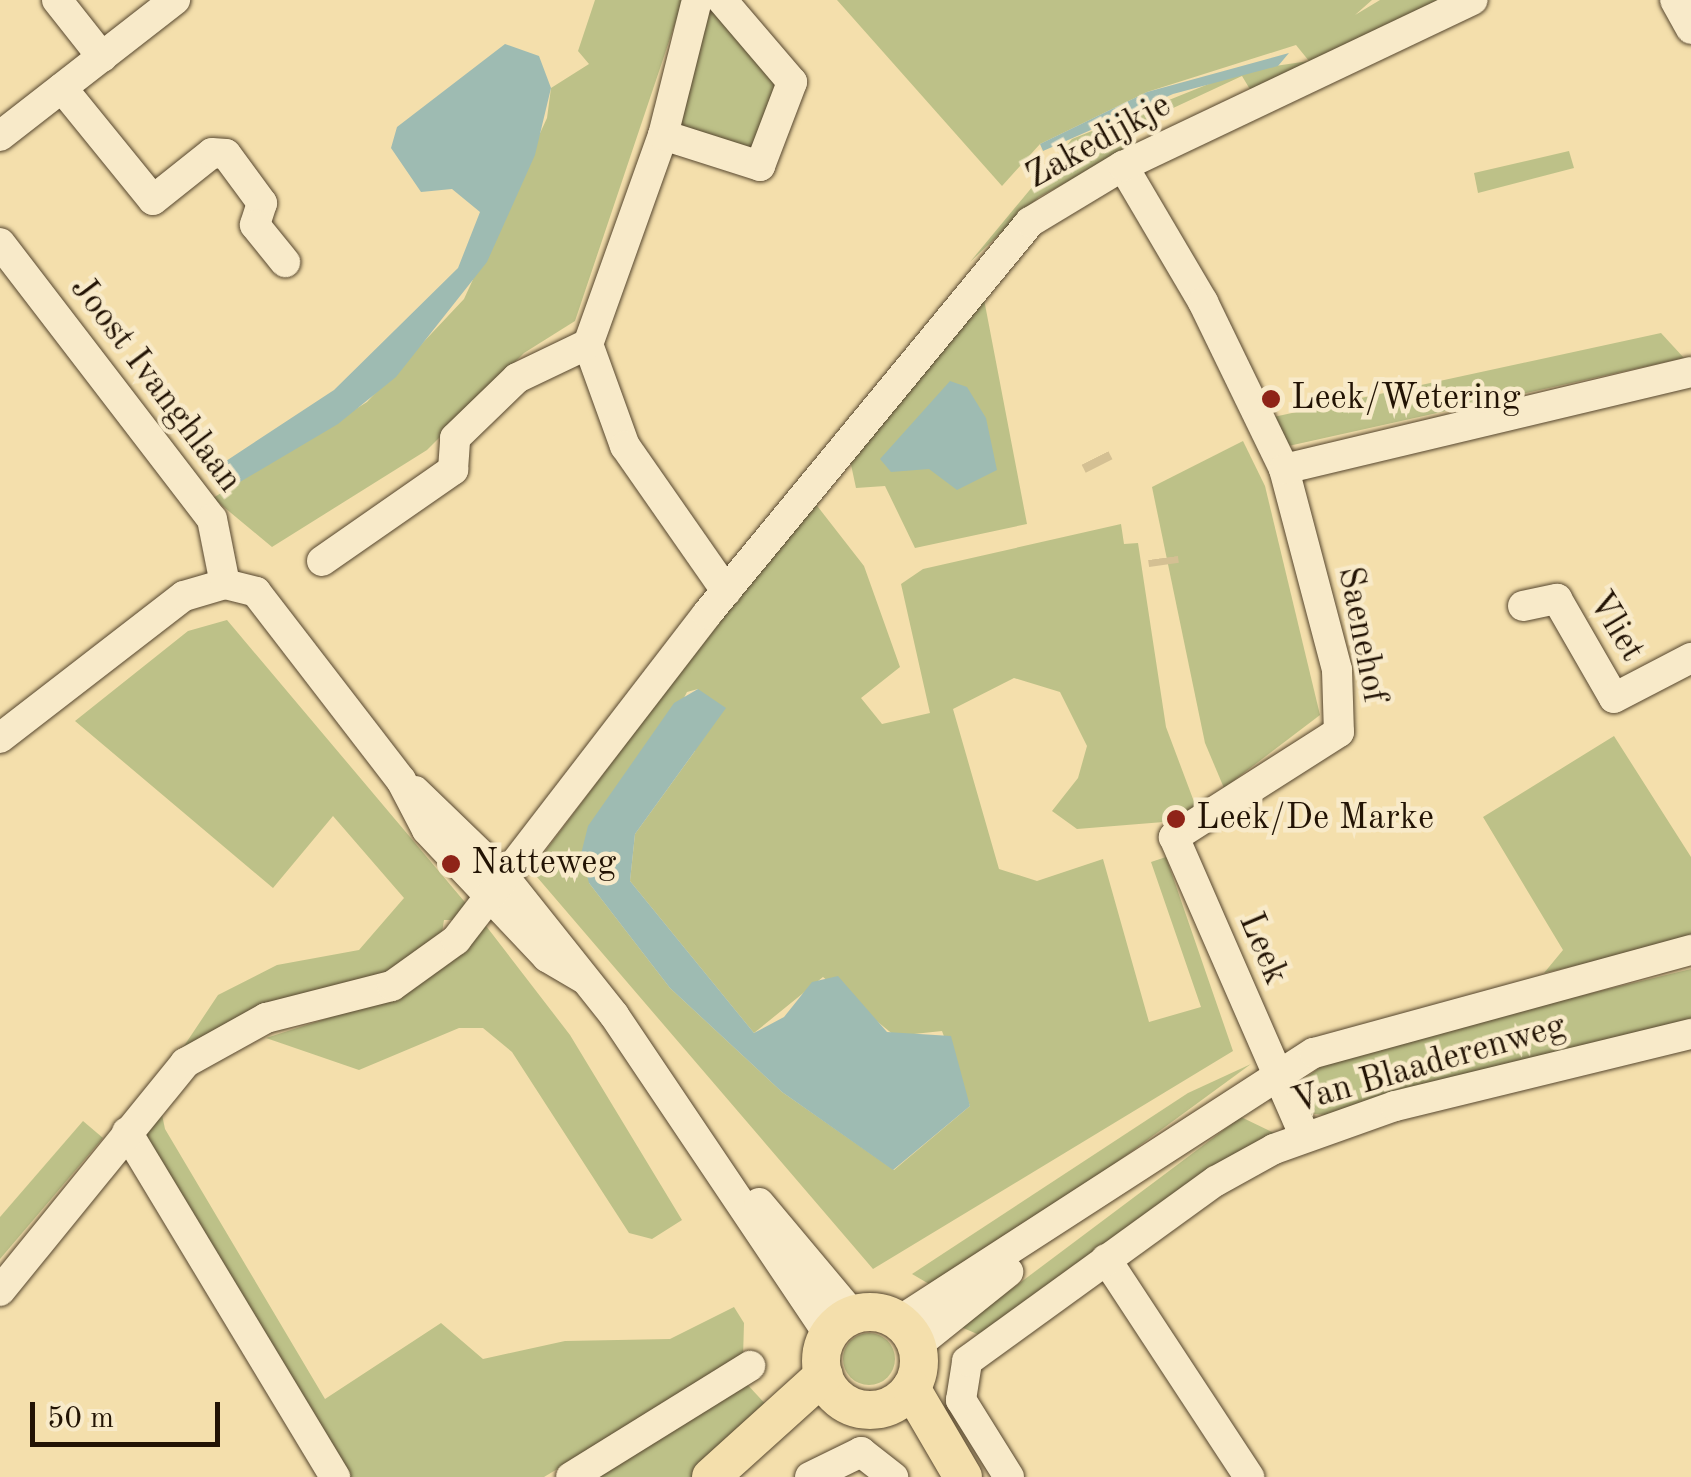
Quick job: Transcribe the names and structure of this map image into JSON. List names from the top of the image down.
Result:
{
  "streets": {
    "street": [
      "Zakedijkje",
      "Joost Ivanghlaan",
      "Vliet",
      "Saenehof",
      "Leek",
      "Van Blaaderenweg"
    ]
  },
  "crossings": [
    ["Saenehof", "Leek"],
    ["Leek", "Van Blaaderenweg"]
  ],
  "places": ["Leek/Wetering", "Leek/De Marke", "Natteweg"],
  "scale_bar": "50 m"
}
